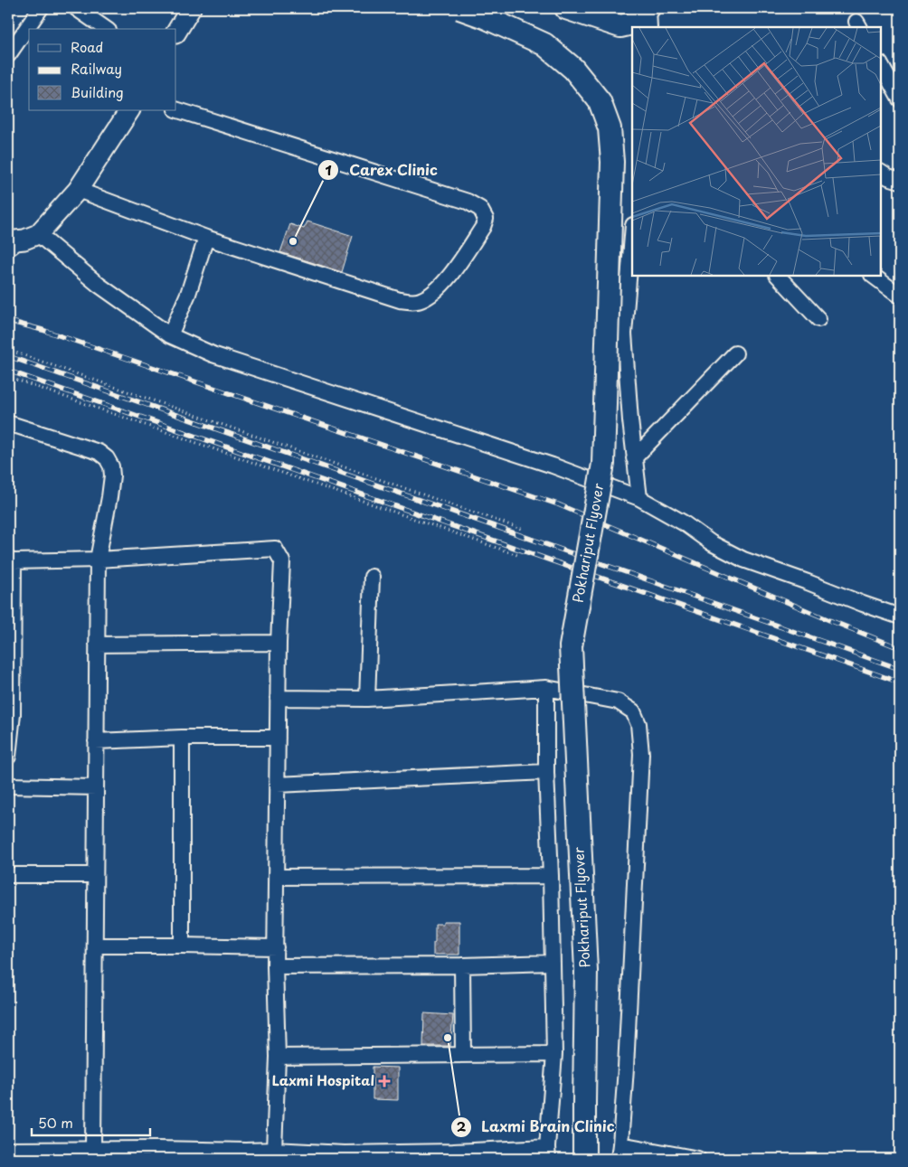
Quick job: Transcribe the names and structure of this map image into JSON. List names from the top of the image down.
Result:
{
  "streets": {
    "main road": ["Pokhariput Flyover"]
  },
  "places": {
    "other": ["Carex Clinic", "Laxmi Brain Clinic"],
    "health": ["Laxmi Hospital"]
  },
  "legend": ["Road", "Railway", "Building"],
  "scale_bar": "50 m"
}
